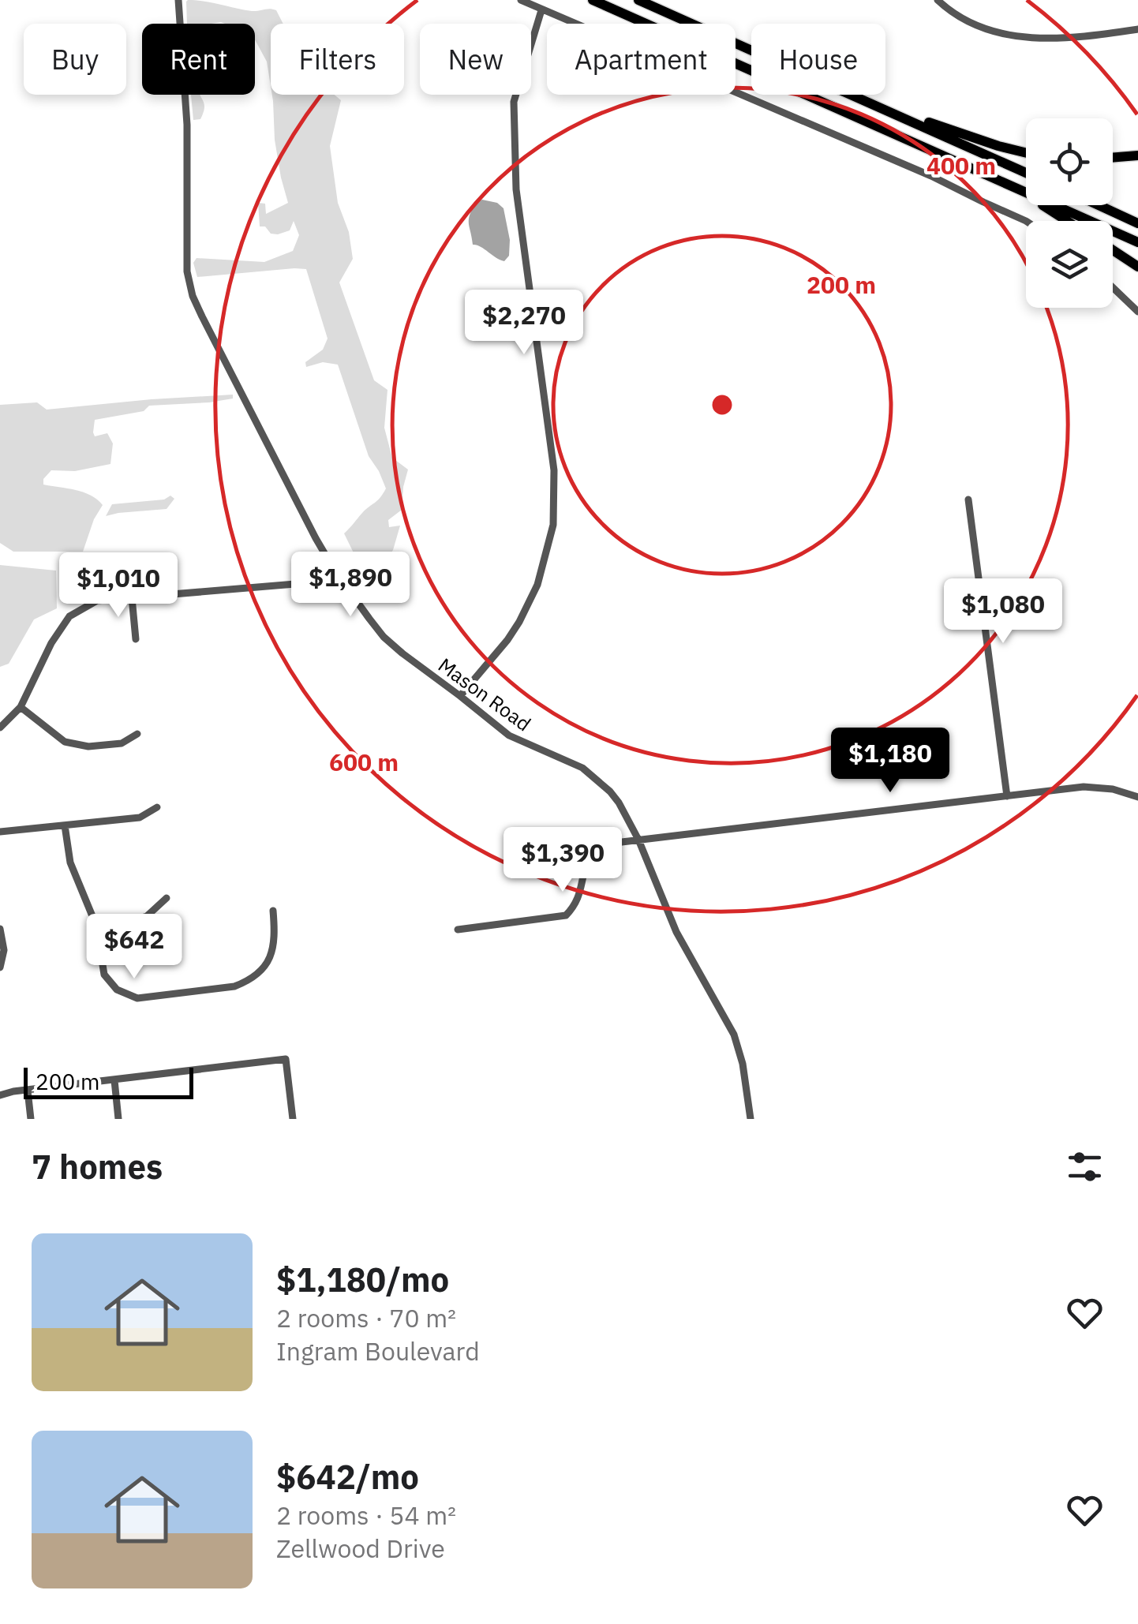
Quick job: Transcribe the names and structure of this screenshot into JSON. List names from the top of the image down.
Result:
{
  "streets": {
    "street": ["Mason Road"]
  },
  "scale_bar": "200 m",
  "page": {
    "chip": [
      "Buy",
      "Rent",
      "Filters",
      "New",
      "Apartment",
      "House"
    ],
    "price": [
      "$2,270",
      "$1,890",
      "$1,010",
      "$1,080",
      "$1,180",
      "$1,390",
      "$642"
    ],
    "scale": "200 m",
    "heading": "7 homes",
    "list": [
      {
        "name": "$1,180/mo",
        "note": "2 rooms · 70 m² · Ingram Boulevard"
      },
      {
        "name": "$642/mo",
        "note": "2 rooms · 54 m² · Zellwood Drive"
      }
    ]
  },
  "rings": ["400 m", "200 m", "600 m"]
}
